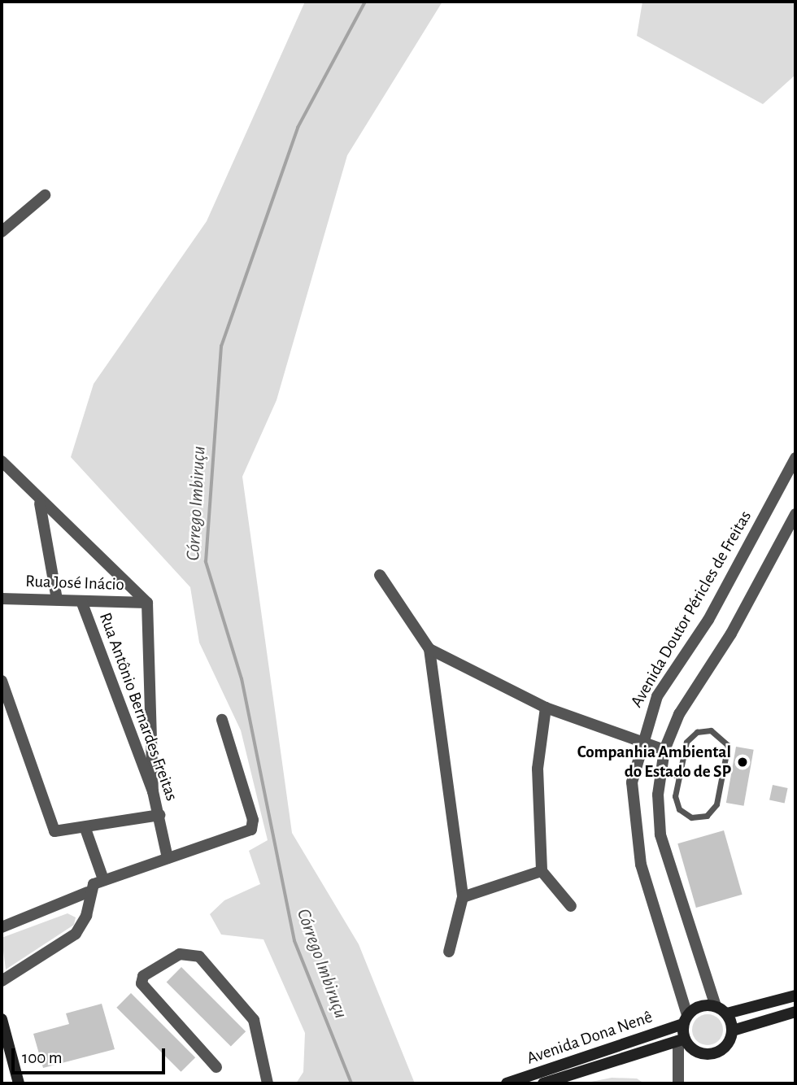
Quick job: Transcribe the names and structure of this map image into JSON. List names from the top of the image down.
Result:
{
  "streets": {
    "street": [
      "Rua José Inácio",
      "Avenida Doutor Péricles de Freitas",
      "Rua Antônio Bernardes Freitas",
      "Avenida Dona Nenê"
    ]
  },
  "crossings": [
    ["Rua José Inácio", "Rua Antônio Bernardes Freitas"],
    ["Avenida Doutor Péricles de Freitas", "Avenida Dona Nenê"]
  ],
  "water": ["Córrego Imbiruçu"],
  "places": ["Companhia Ambiental do Estado de SP"],
  "scale_bar": "100 m"
}
